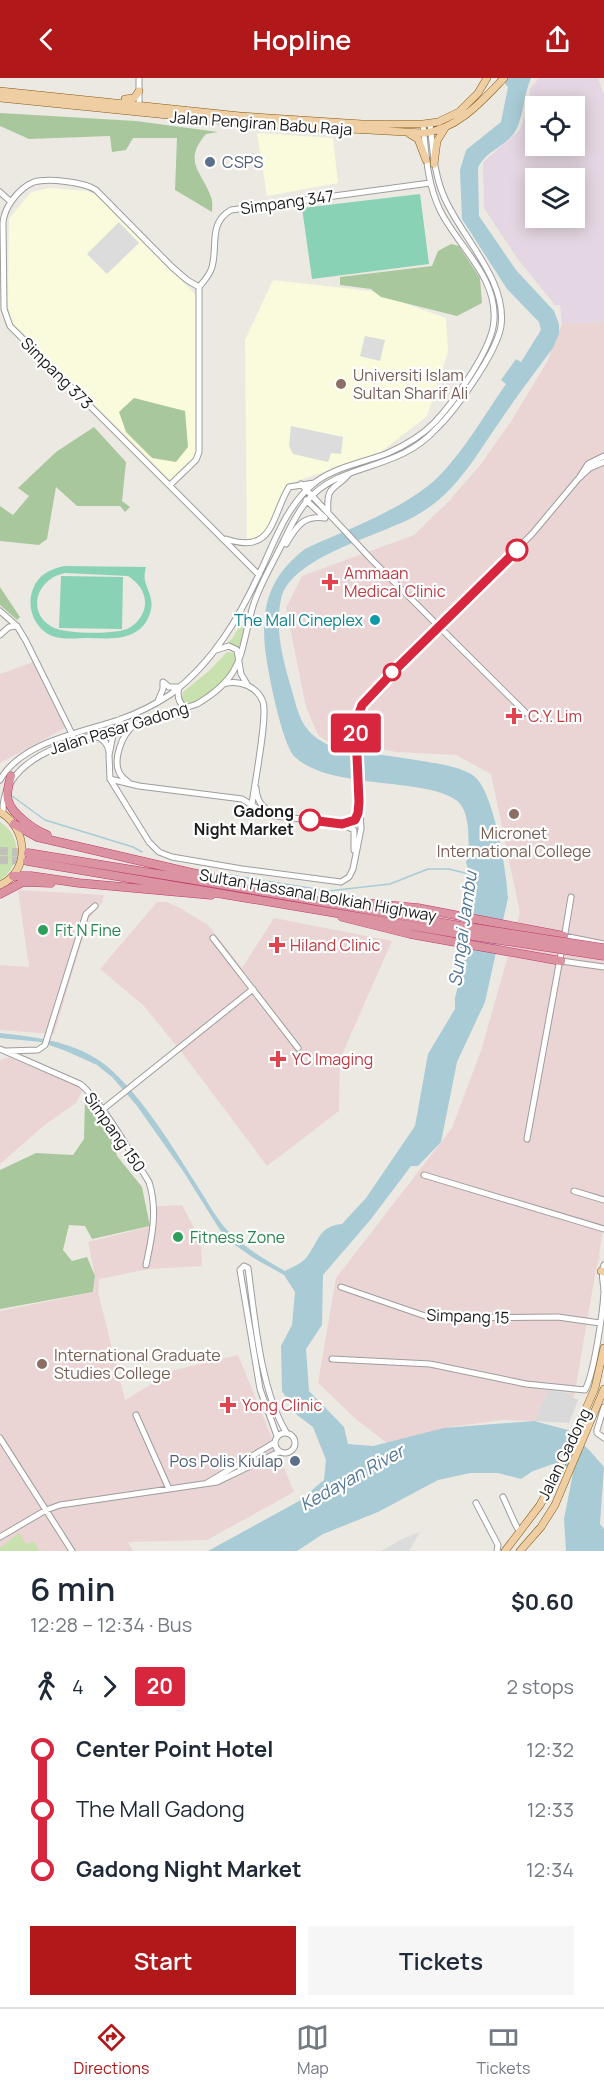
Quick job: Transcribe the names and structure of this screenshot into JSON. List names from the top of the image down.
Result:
{
  "streets": {
    "highway": ["Sultan Hassanal Bolkiah Highway"],
    "main road": ["Jalan Pengiran Babu Raja", "Jalan Gadong"],
    "street": [
      "Simpang 347",
      "Simpang 373",
      "Jalan Pasar Gadong",
      "Simpang 150",
      "Simpang 15"
    ]
  },
  "crossings": [
    ["Jalan Pengiran Babu Raja", "Jalan Pasar Gadong"],
    ["Simpang 347", "Jalan Pasar Gadong"],
    ["Simpang 373", "Jalan Pasar Gadong"]
  ],
  "water": ["Sungai Jambu", "Kedayan River"],
  "places": {
    "other": [
      "CSPS",
      "Universiti Islam Sultan Sharif Ali",
      "The Mall Cineplex",
      "Micronet International College",
      "Gadong Night Market",
      "Fit N Fine",
      "Fitness Zone",
      "International Graduate Studies College",
      "Pos Polis Kiulap"
    ],
    "health": [
      "Ammaan Medical Clinic",
      "C.Y. Lim",
      "Hiland Clinic",
      "YC Imaging",
      "Yong Clinic"
    ]
  },
  "lines": ["bus line 20"],
  "page": {
    "header": "Hopline",
    "on_map": "20",
    "heading": ["6 min", "12:28 – 12:34 · Bus", "$0.60"],
    "legs": ["4", "20", "2 stops"],
    "list": [
      {
        "name": "Center Point Hotel",
        "value": "12:32"
      },
      {
        "name": "The Mall Gadong",
        "value": "12:33"
      },
      {
        "name": "Gadong Night Market",
        "value": "12:34"
      }
    ],
    "buttons": ["Start", "Tickets"],
    "tabs": ["Directions", "Map", "Tickets"]
  }
}
